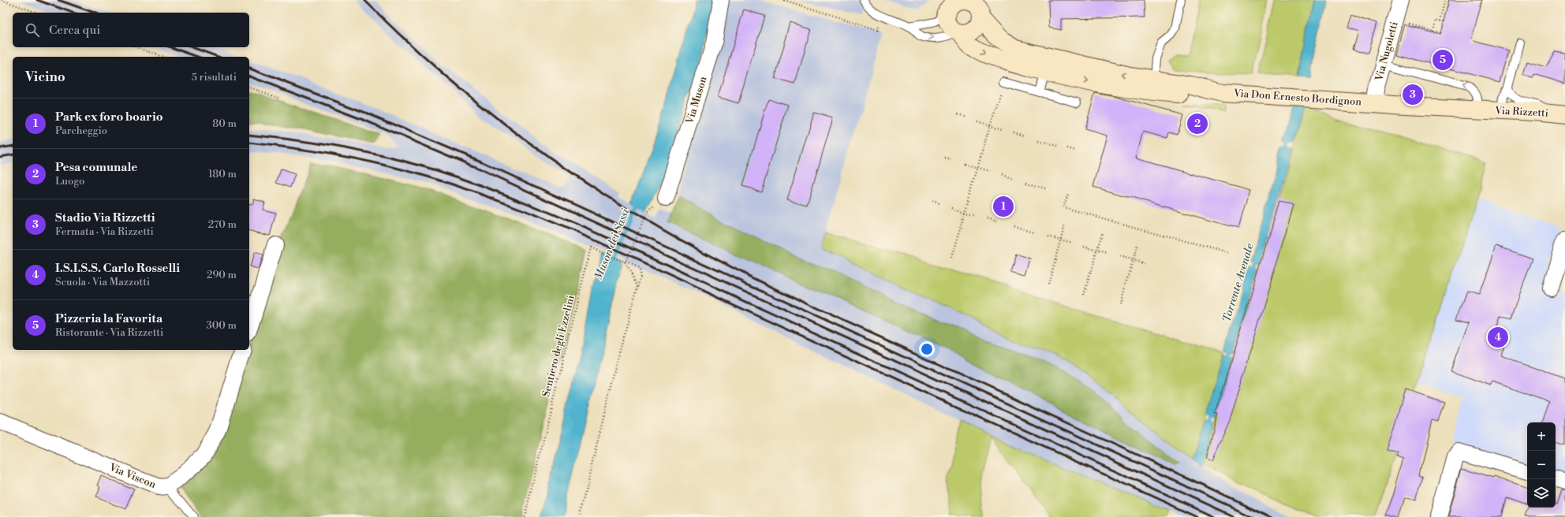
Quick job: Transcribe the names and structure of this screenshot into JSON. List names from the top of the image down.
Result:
{
  "streets": {
    "street": [
      "Via Nugoletti",
      "Via Don Ernesto Bordignon",
      "Via Muson",
      "Via Rizzetti",
      "Via Viscon"
    ],
    "path": ["Sentiero degli Ezzelini"]
  },
  "crossings": [
    ["Via Nugoletti", "Via Don Ernesto Bordignon"],
    ["Via Nugoletti", "Via Rizzetti"],
    ["Via Don Ernesto Bordignon", "Via Rizzetti"]
  ],
  "water": ["Muson dei Sassi", "Torrente Avenale"],
  "page": {
    "search": "Cerca qui",
    "pins": [
      "5",
      "3",
      "2",
      "1",
      "4"
    ],
    "heading": ["Vicino", "5 risultati"],
    "list": [
      {
        "mark": "1",
        "name": "Park ex foro boario",
        "note": "Parcheggio",
        "value": "80 m"
      },
      {
        "mark": "2",
        "name": "Pesa comunale",
        "note": "Luogo",
        "value": "180 m"
      },
      {
        "mark": "3",
        "name": "Stadio Via Rizzetti",
        "note": "Fermata · Via Rizzetti",
        "value": "270 m"
      },
      {
        "mark": "4",
        "name": "I.S.I.S.S. Carlo Rosselli",
        "note": "Scuola · Via Mazzotti",
        "value": "290 m"
      },
      {
        "mark": "5",
        "name": "Pizzeria la Favorita",
        "note": "Ristorante · Via Rizzetti",
        "value": "300 m"
      }
    ],
    "map_buttons": ["+", "−"]
  }
}
